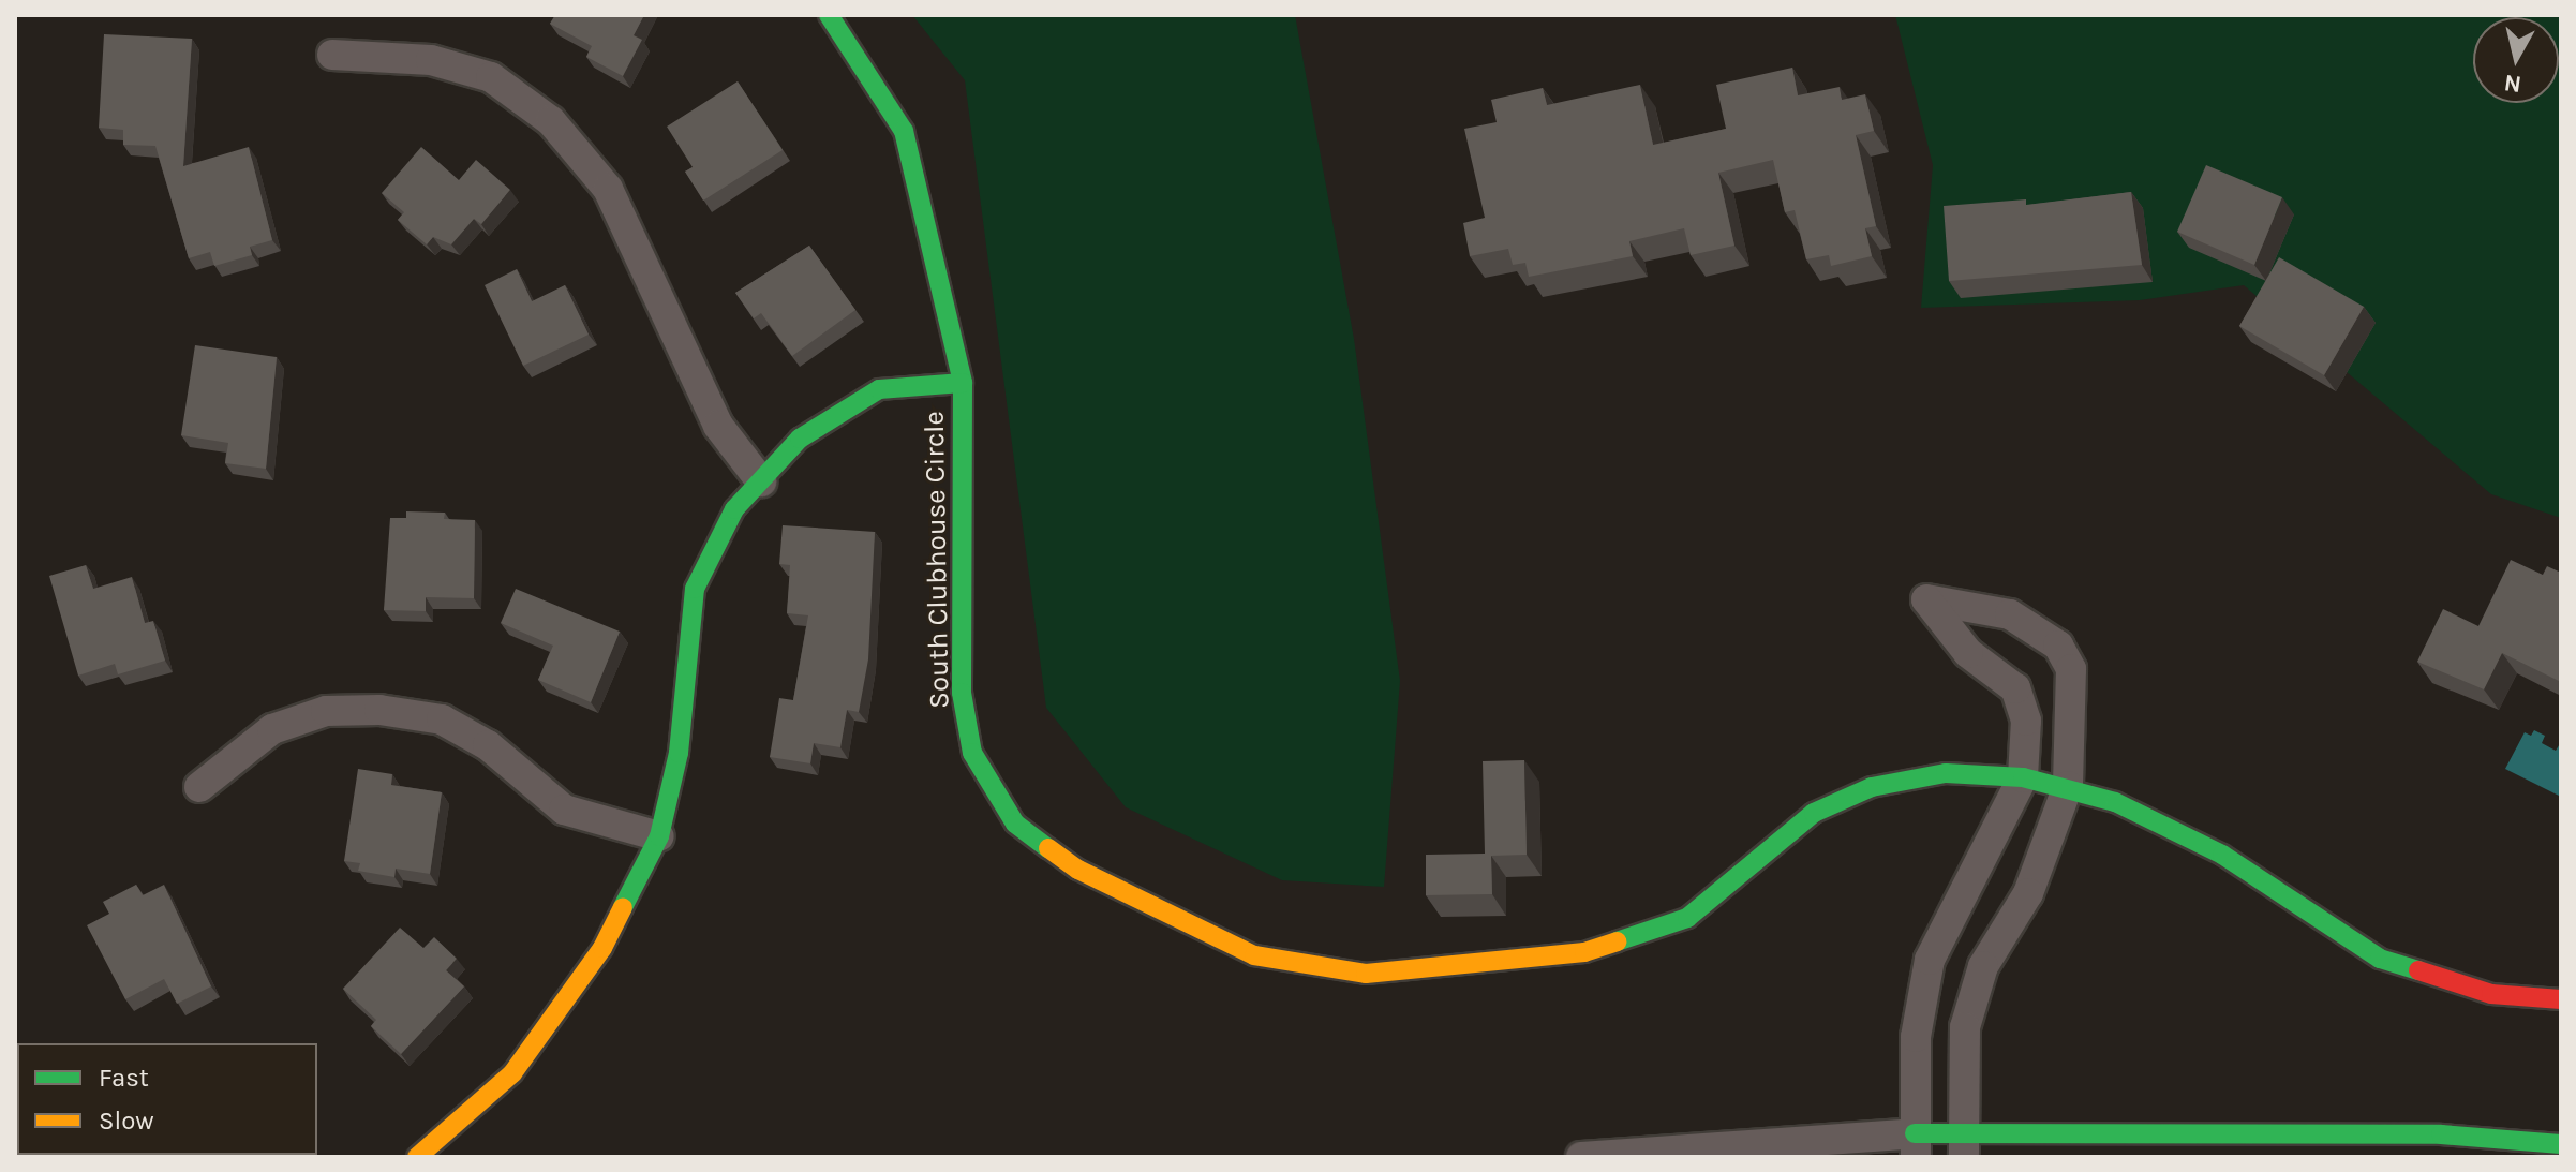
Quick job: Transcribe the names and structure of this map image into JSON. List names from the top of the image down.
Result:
{
  "streets": {
    "street": ["South Clubhouse Circle"]
  },
  "legend": ["Fast", "Slow"],
  "north": "bottom"
}
